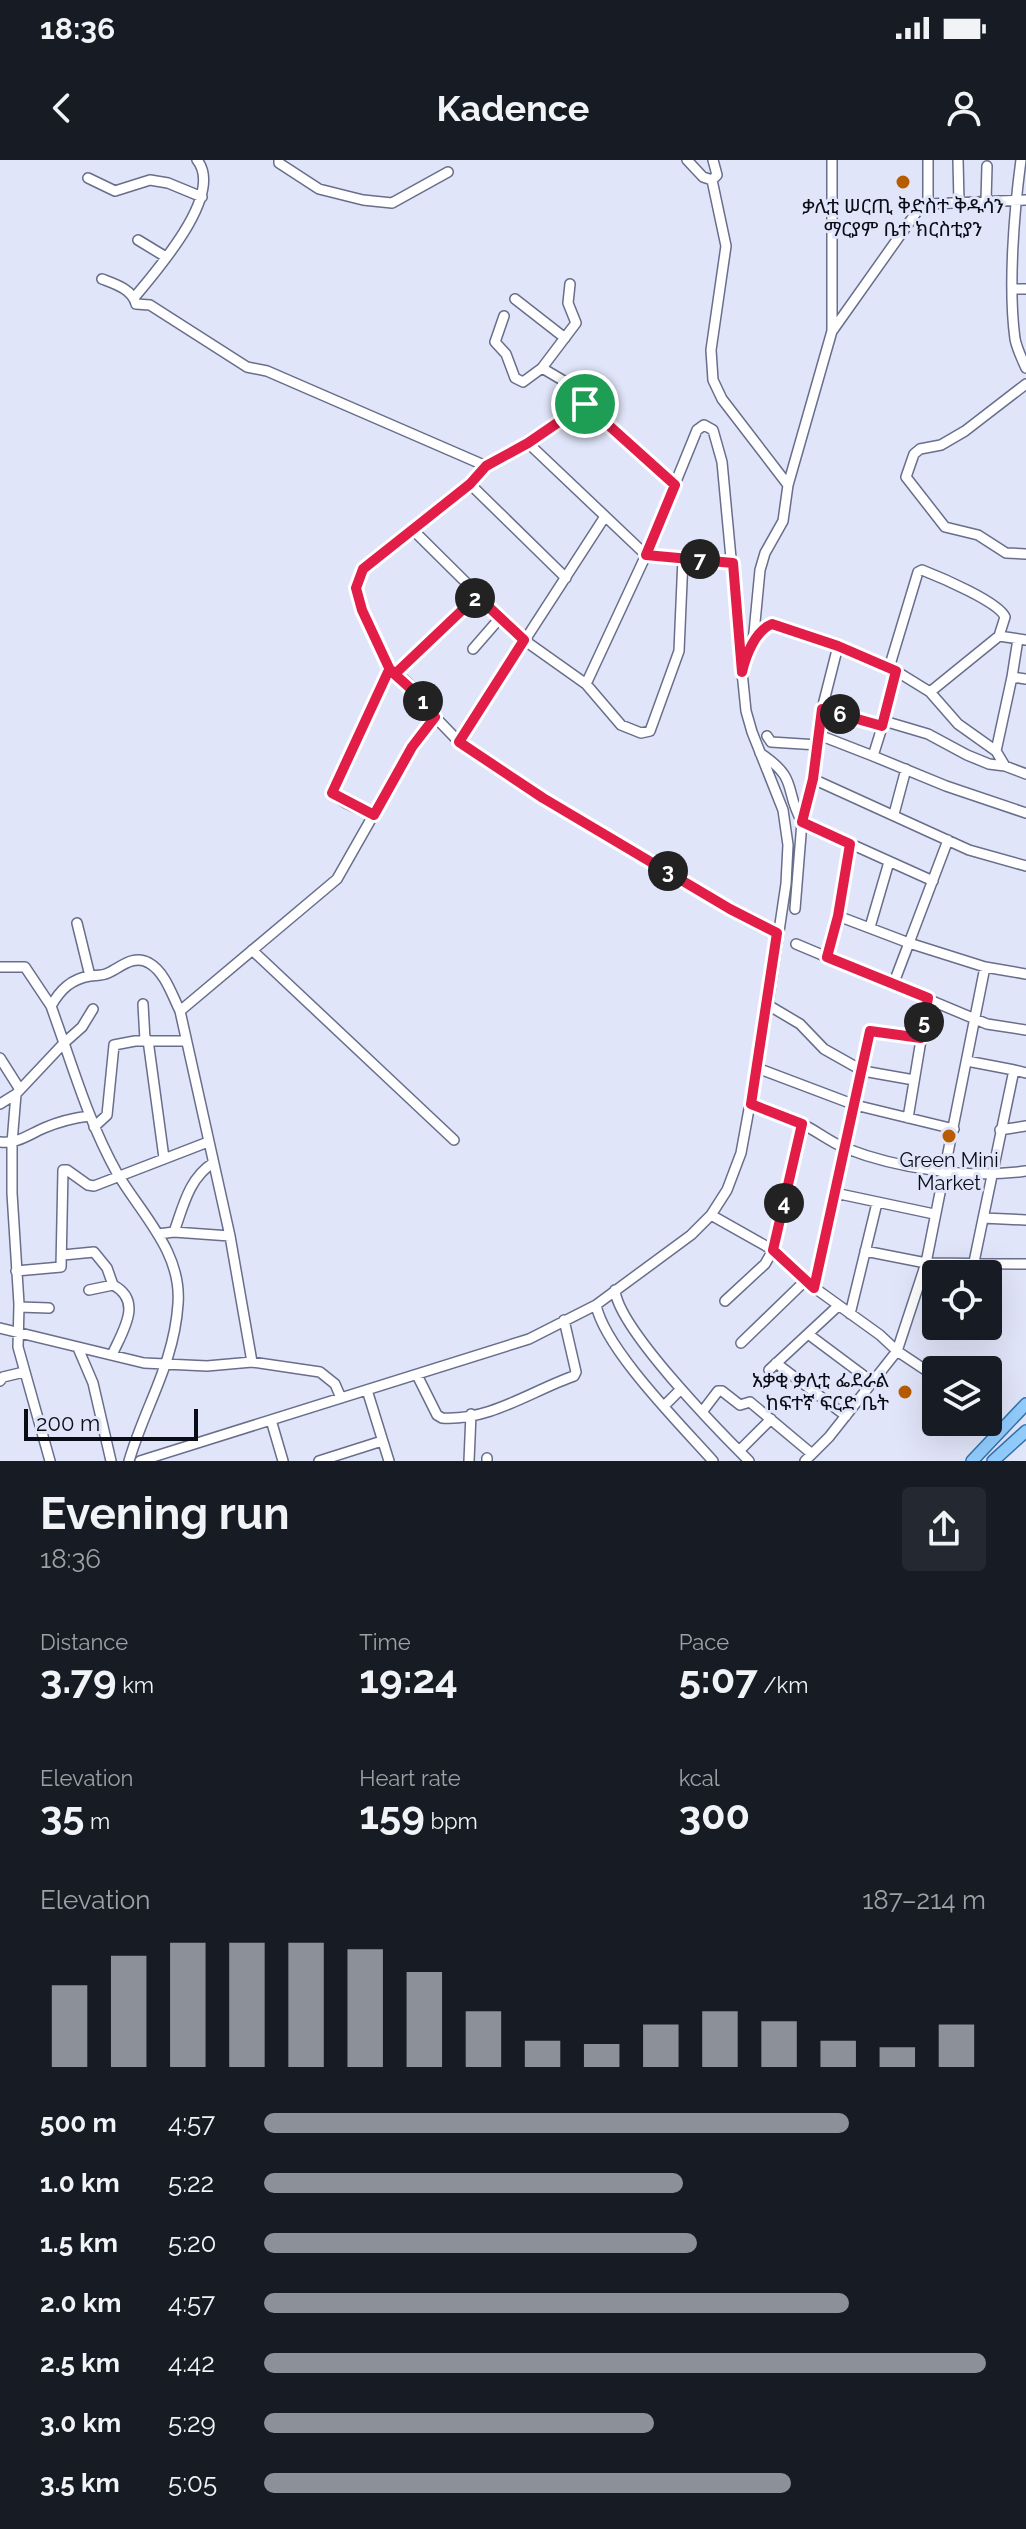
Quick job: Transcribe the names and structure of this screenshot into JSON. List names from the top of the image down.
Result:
{
  "places": ["ቃሊቲ ሠርጢ ቅድስተ ቅዱሳን ማርያም ቤተ ክርስቲያን", "Green Mini Market", "አቃቂ ቃሊቲ ፌደራል ከፍተኛ ፍርድ ቤት"],
  "scale_bar": "200 m",
  "page": {
    "status": "18:36",
    "header": "Kadence",
    "pins": [
      "7",
      "2",
      "1",
      "6",
      "3",
      "5",
      "4"
    ],
    "scale": "200 m",
    "heading": ["Evening run", "18:36"],
    "stats": [
      ["Distance", "3.79 km"],
      ["Time", "19:24"],
      ["Pace", "5:07 /km"],
      ["Elevation", "35 m"],
      ["Heart rate", "159 bpm"],
      ["kcal", "300"]
    ],
    "chart": ["Elevation", "187–214 m"],
    "list": [
      {
        "name": "500 m",
        "note": "4:57"
      },
      {
        "name": "1.0 km",
        "note": "5:22"
      },
      {
        "name": "1.5 km",
        "note": "5:20"
      },
      {
        "name": "2.0 km",
        "note": "4:57"
      },
      {
        "name": "2.5 km",
        "note": "4:42"
      },
      {
        "name": "3.0 km",
        "note": "5:29"
      },
      {
        "name": "3.5 km",
        "note": "5:05"
      }
    ]
  }
}
